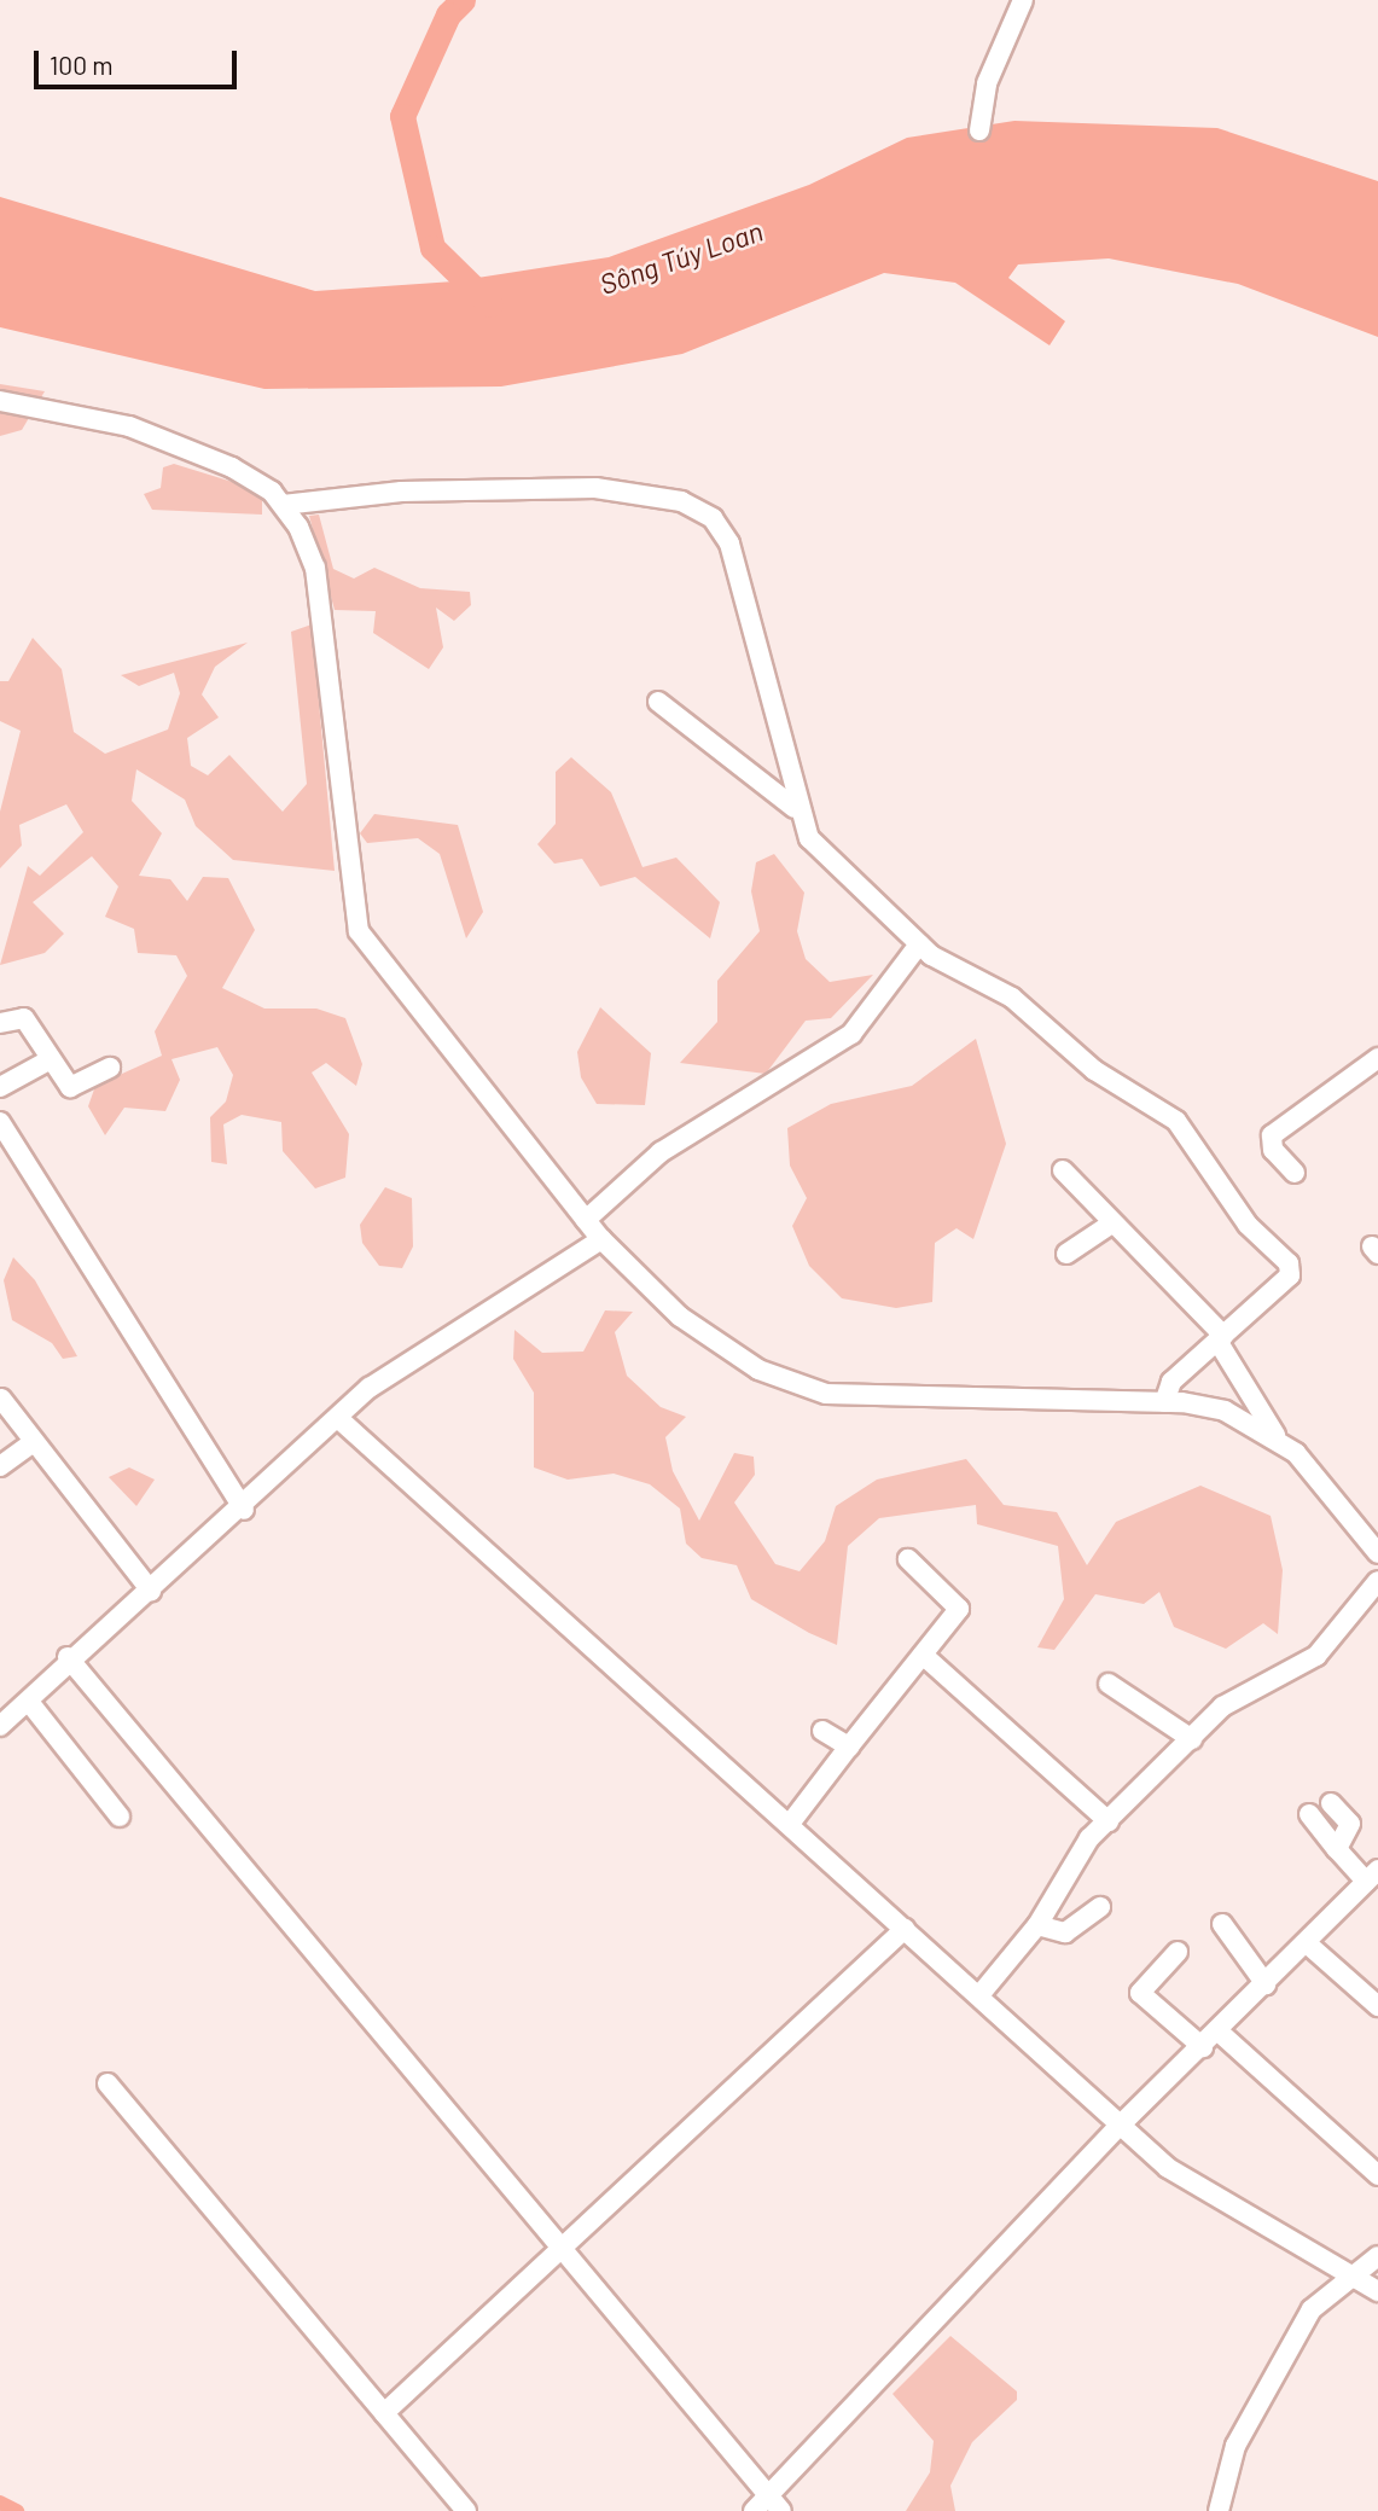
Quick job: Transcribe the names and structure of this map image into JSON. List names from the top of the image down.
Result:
{
  "water": ["Sông Túy Loan"],
  "scale_bar": "100 m"
}
